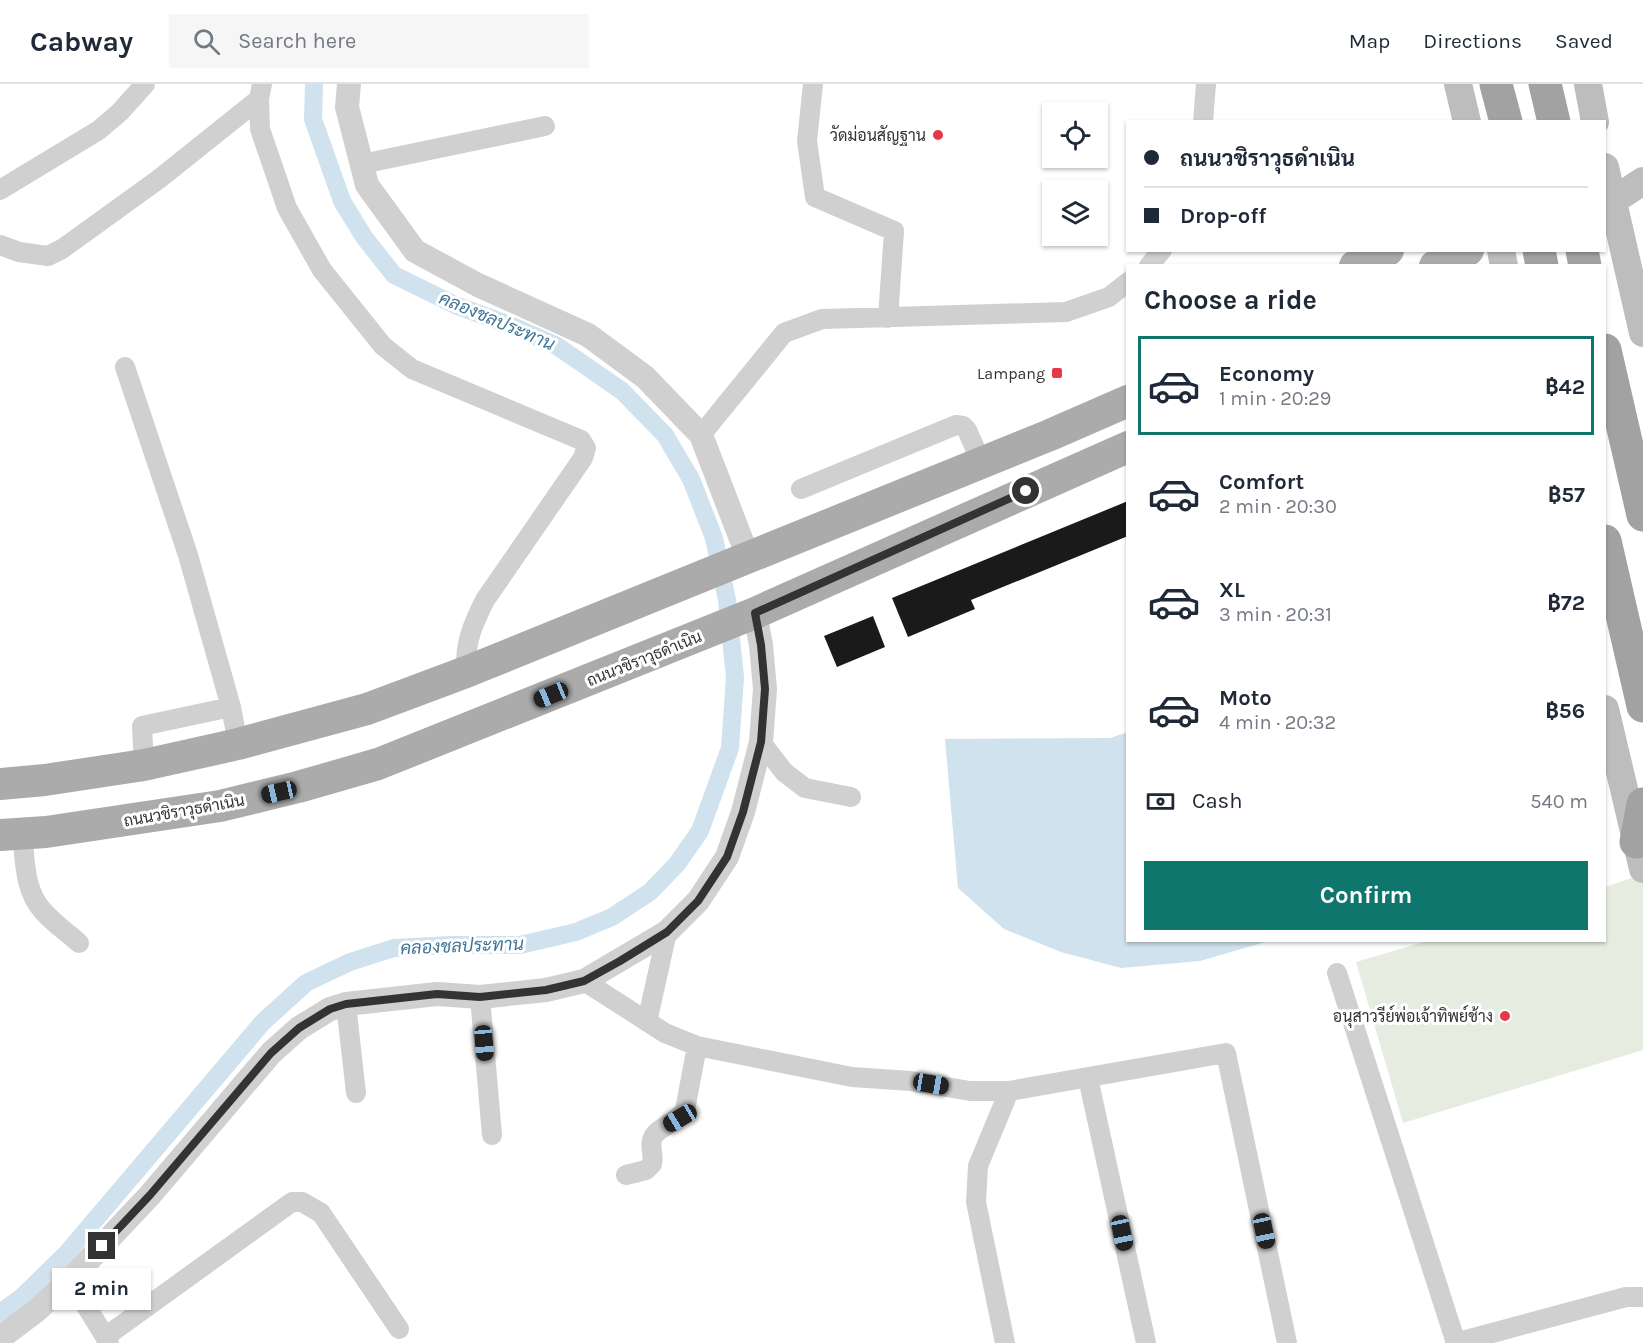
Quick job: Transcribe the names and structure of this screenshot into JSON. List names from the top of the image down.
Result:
{
  "streets": {
    "main road": ["ถนนวชิราวุธดำเนิน"]
  },
  "water": ["คลองชลประทาน"],
  "places": {
    "other": ["วัดม่อนสัญฐาน", "อนุสาวรีย์พ่อเจ้าทิพย์ช้าง"],
    "transit": ["Lampang"]
  },
  "page": {
    "header": "Cabway",
    "search": "Search here",
    "nav": ["Map", "Directions", "Saved"],
    "banner": ["ถนนวชิราวุธดำเนิน", "Drop-off"],
    "heading": "Choose a ride",
    "list": [
      {
        "name": "Economy",
        "note": "1 min · 20:29",
        "value": "฿42"
      },
      {
        "name": "Comfort",
        "note": "2 min · 20:30",
        "value": "฿57"
      },
      {
        "name": "XL",
        "note": "3 min · 20:31",
        "value": "฿72"
      },
      {
        "name": "Moto",
        "note": "4 min · 20:32",
        "value": "฿56"
      }
    ],
    "pay": ["Cash", "540 m"],
    "buttons": "Confirm",
    "bubble": "2 min"
  }
}
